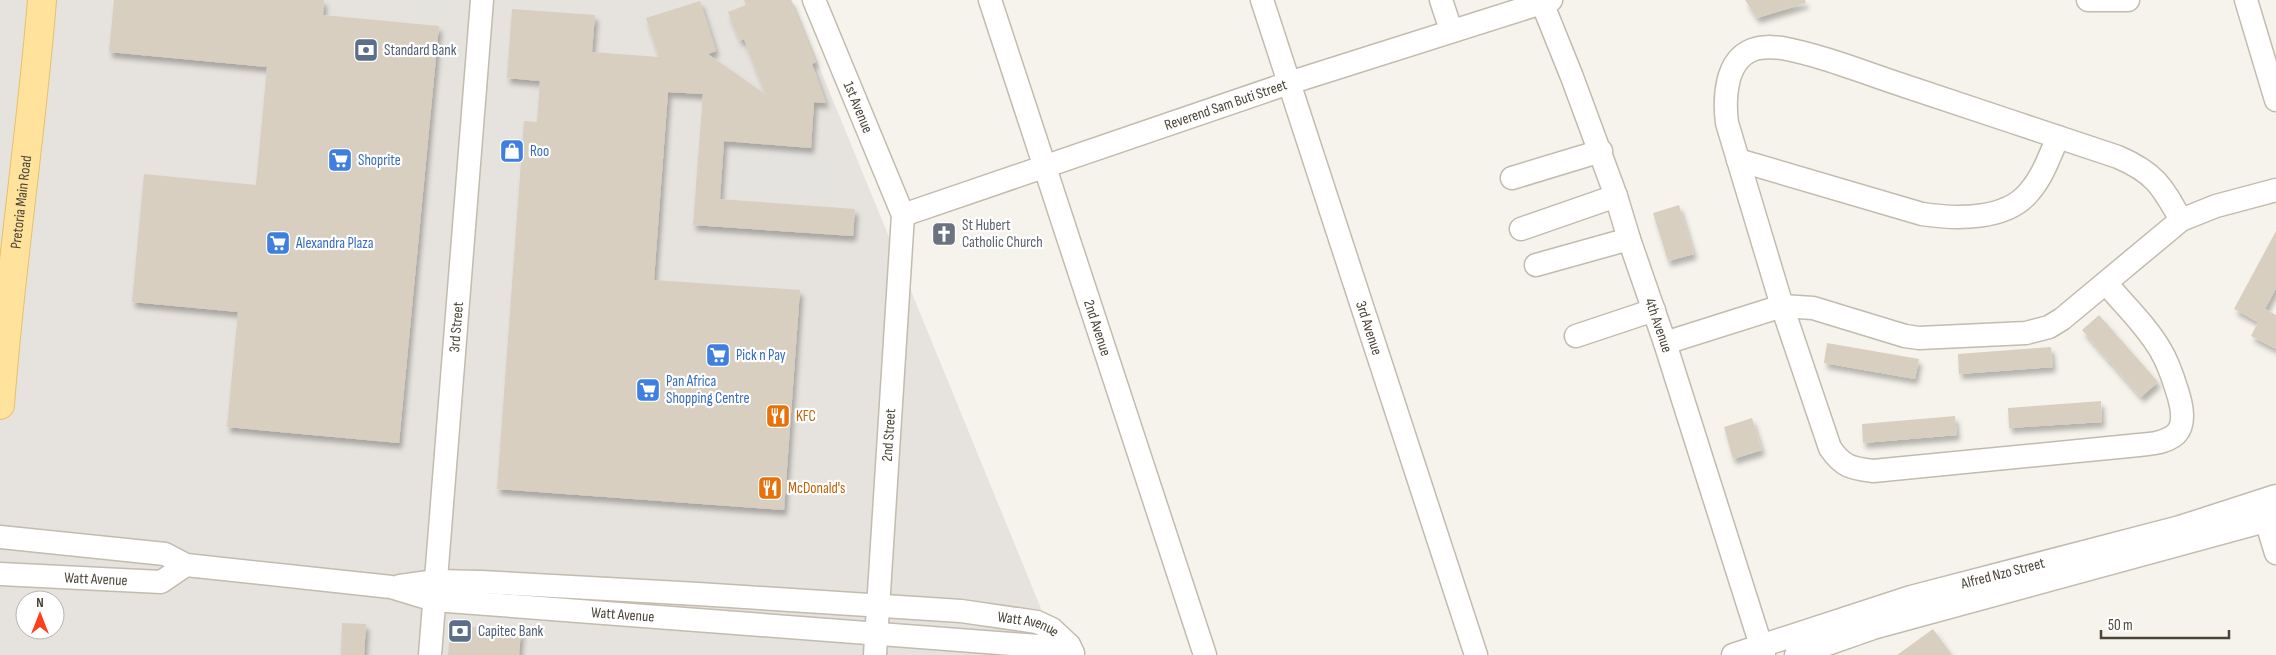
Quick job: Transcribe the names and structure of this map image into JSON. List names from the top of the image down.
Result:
{
  "streets": {
    "main road": ["Pretoria Main Road"],
    "street": [
      "Reverend Sam Buti Street",
      "1st Avenue",
      "4th Avenue",
      "3rd Avenue",
      "3rd Street",
      "2nd Avenue",
      "2nd Street",
      "Alfred Nzo Street",
      "Watt Avenue"
    ]
  },
  "crossings": [
    ["Reverend Sam Buti Street", "1st Avenue"],
    ["Reverend Sam Buti Street", "4th Avenue"],
    ["Reverend Sam Buti Street", "3rd Avenue"],
    ["Reverend Sam Buti Street", "2nd Avenue"],
    ["Reverend Sam Buti Street", "2nd Street"],
    ["1st Avenue", "2nd Street"],
    ["4th Avenue", "Alfred Nzo Street"],
    ["3rd Street", "Watt Avenue"],
    ["2nd Street", "Watt Avenue"]
  ],
  "places": {
    "bank": ["Standard Bank", "Capitec Bank"],
    "shop": ["Roo"],
    "supermarket": [
      "Shoprite",
      "Alexandra Plaza",
      "Pick n Pay",
      "Pan Africa Shopping Centre"
    ],
    "church": ["St Hubert Catholic Church"],
    "restaurant": ["KFC", "McDonald's"]
  },
  "scale_bar": "50 m",
  "north": "top"
}
